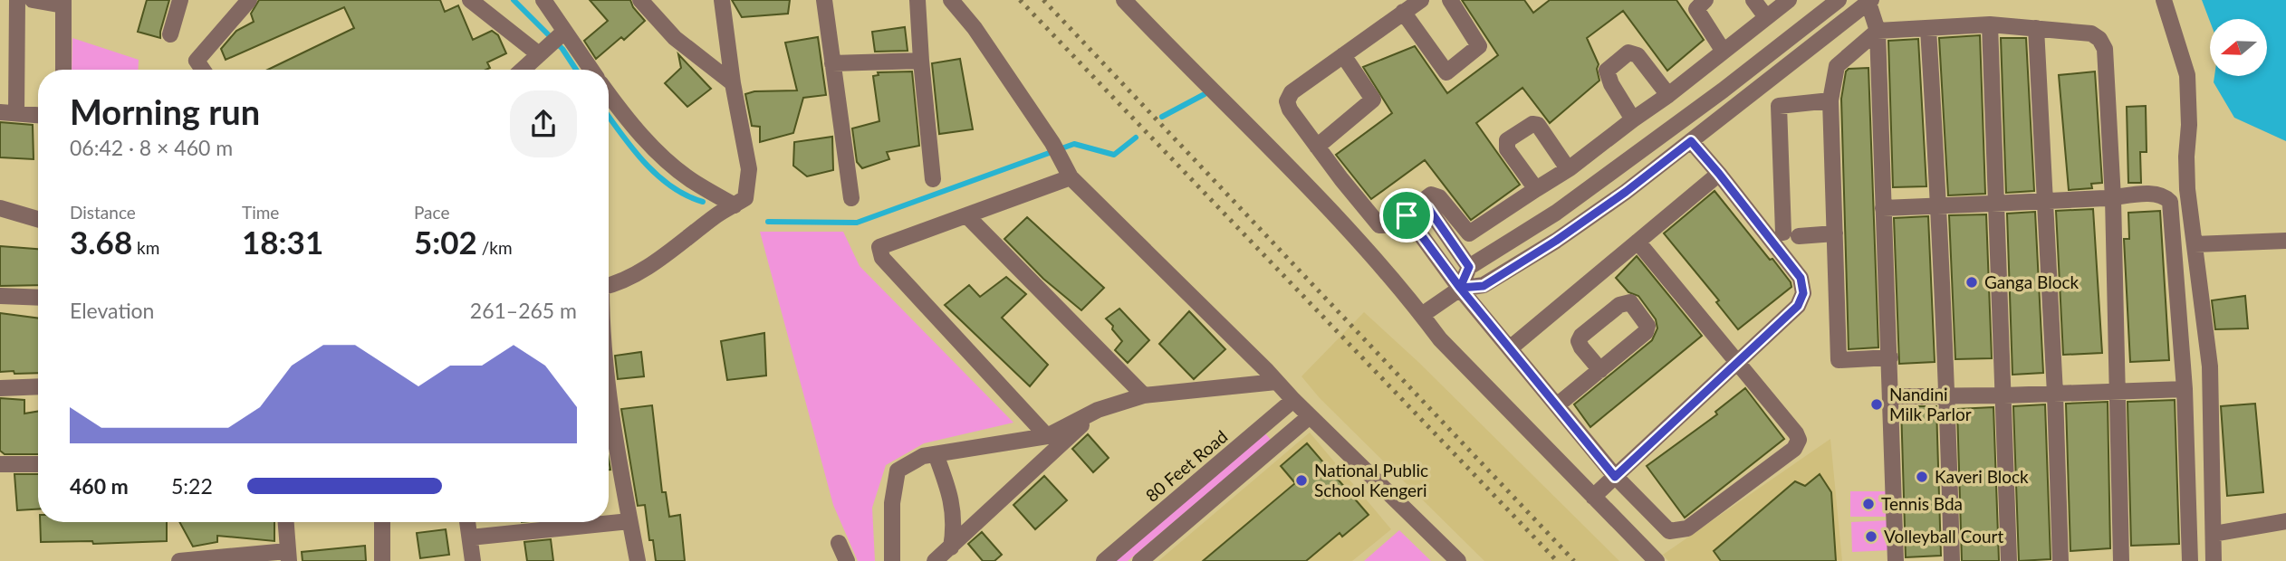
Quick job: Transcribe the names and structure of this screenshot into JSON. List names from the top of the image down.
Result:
{
  "streets": {
    "street": ["80 Feet Road"]
  },
  "places": [
    "Ganga Block",
    "Nandini Milk Parlor",
    "Kaveri Block",
    "National Public School Kengeri",
    "Tennis Bda",
    "Volleyball Court"
  ],
  "north": "left",
  "page": {
    "heading": ["Morning run", "06:42 · 8 × 460 m"],
    "stats": [
      ["Distance", "3.68 km"],
      ["Time", "18:31"],
      ["Pace", "5:02 /km"]
    ],
    "chart": ["Elevation", "261–265 m"],
    "list": [
      {
        "name": "460 m",
        "note": "5:22"
      }
    ]
  }
}
